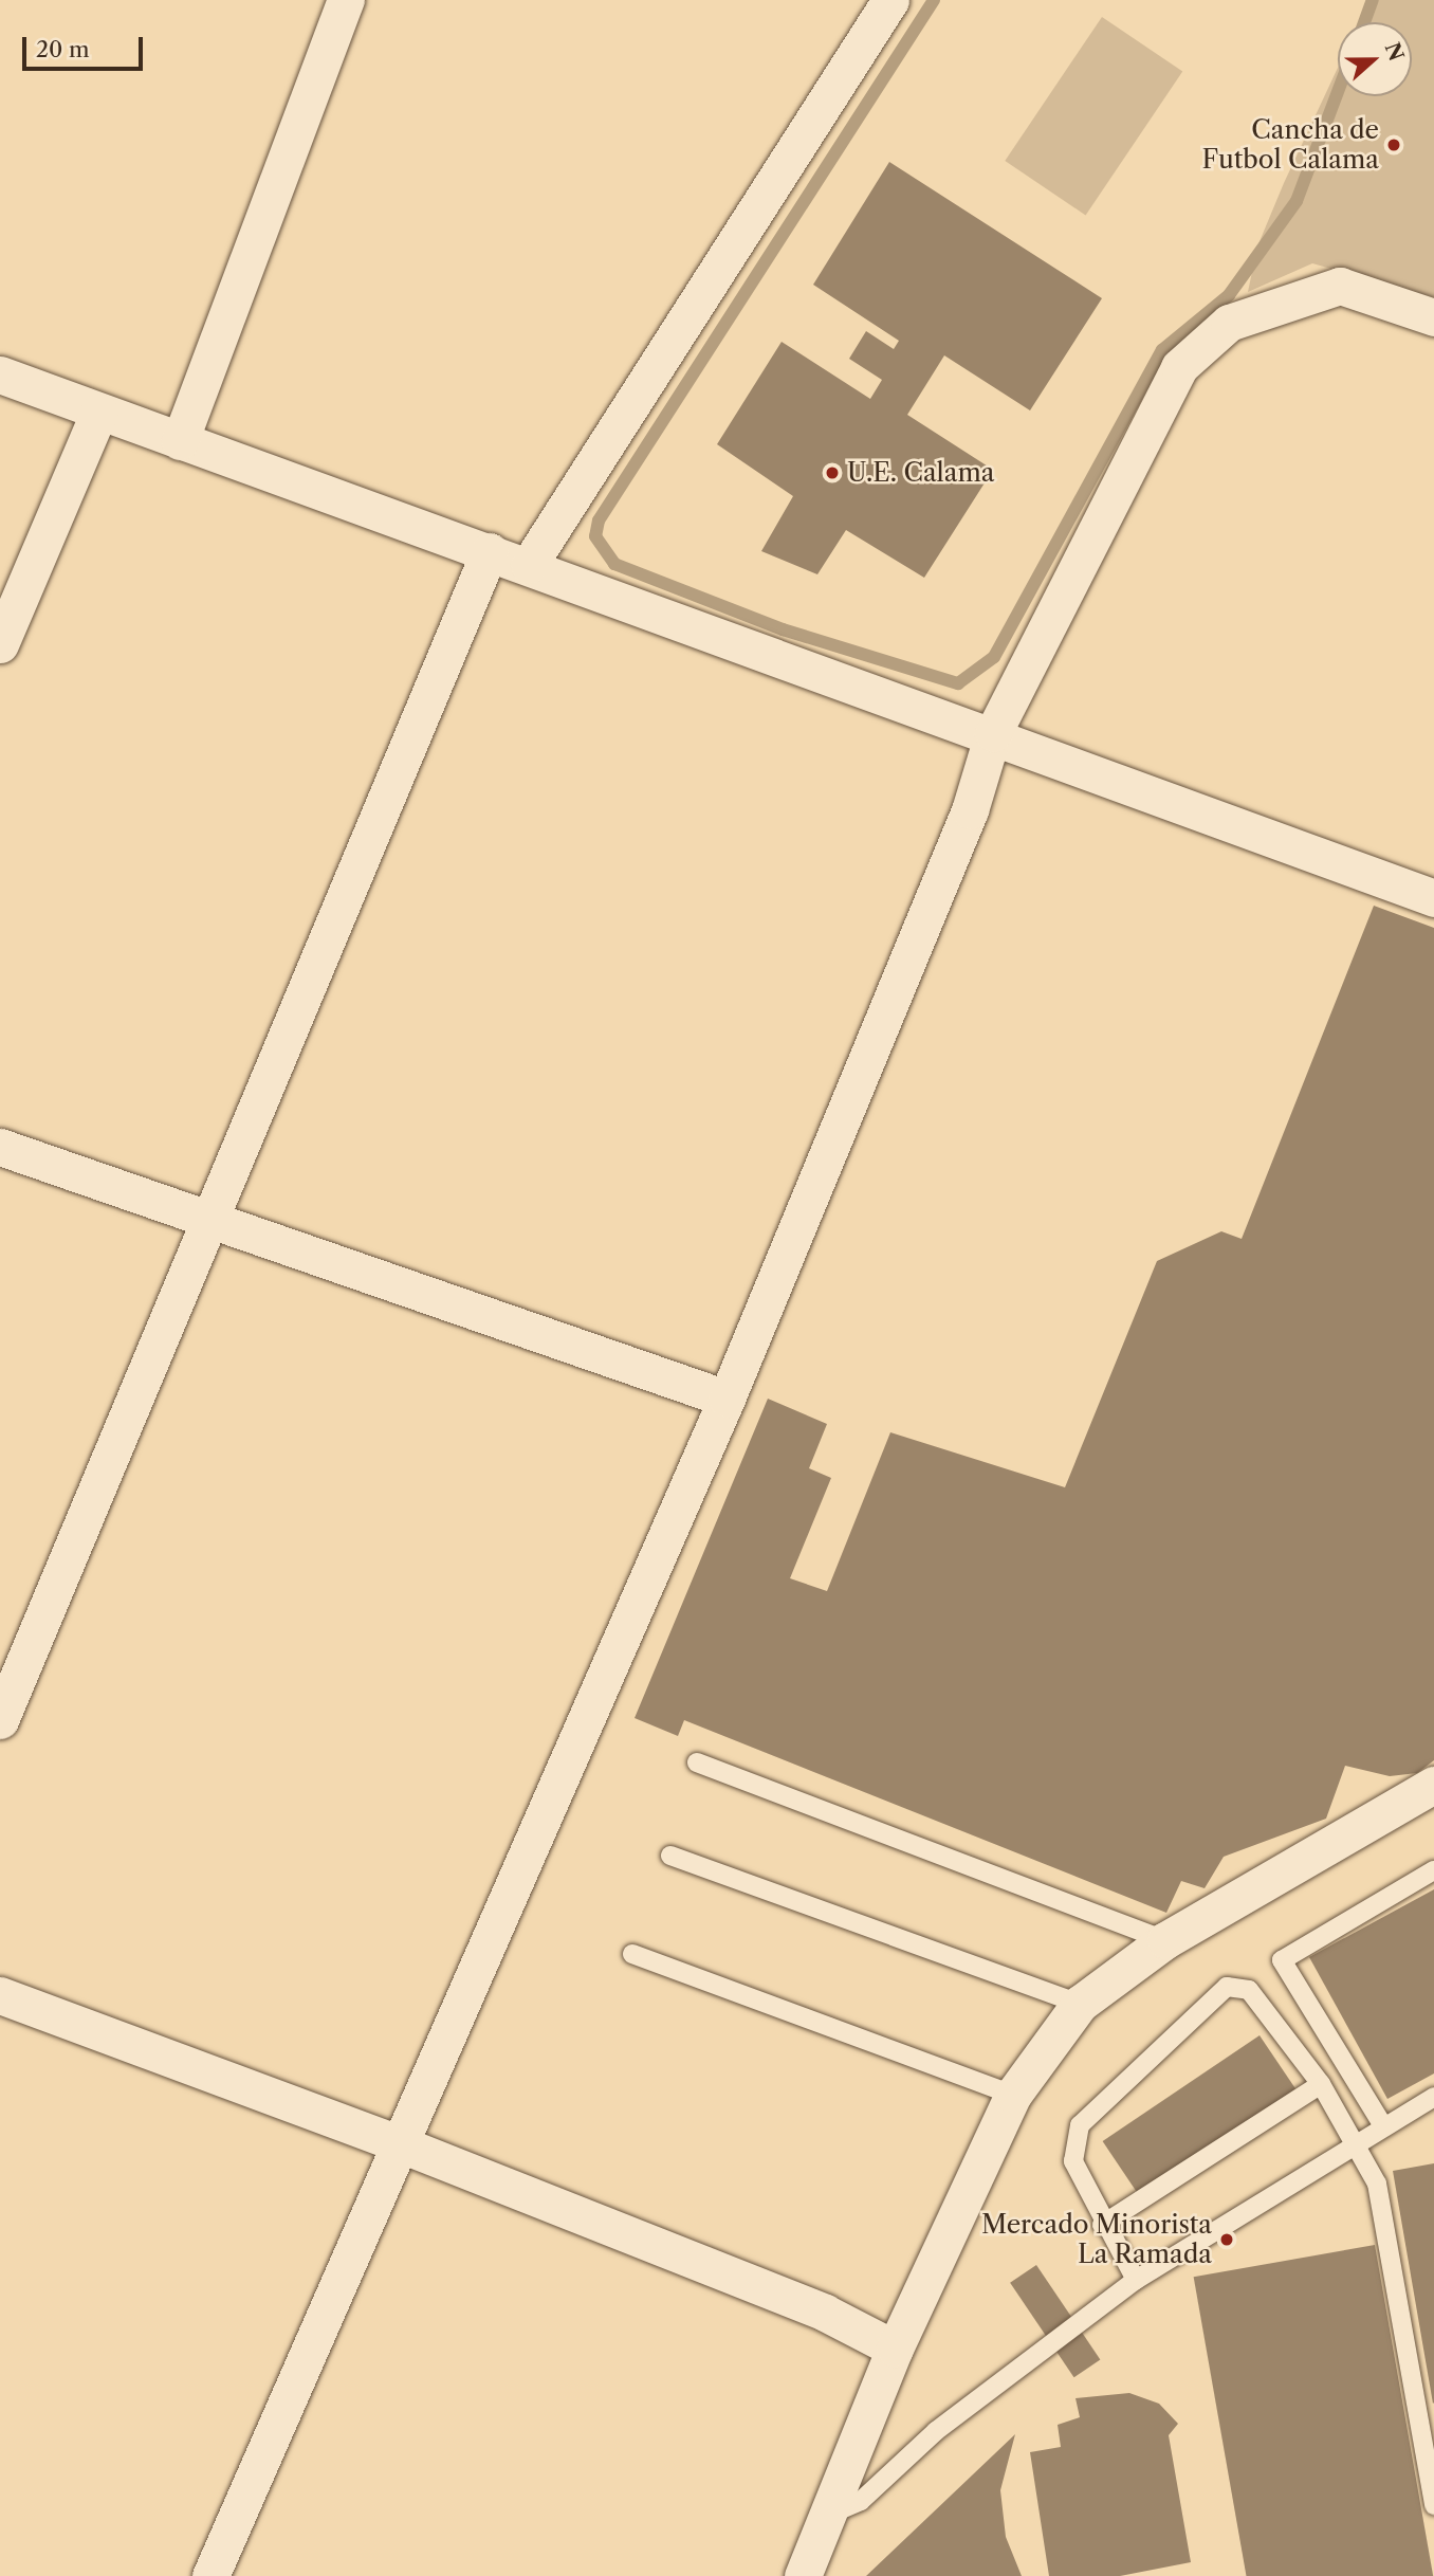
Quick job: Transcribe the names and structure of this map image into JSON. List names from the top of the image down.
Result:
{
  "places": ["Cancha de Futbol Calama", "U.E. Calama", "Mercado Minorista La Ramada"],
  "scale_bar": "20 m",
  "north": "right"
}
